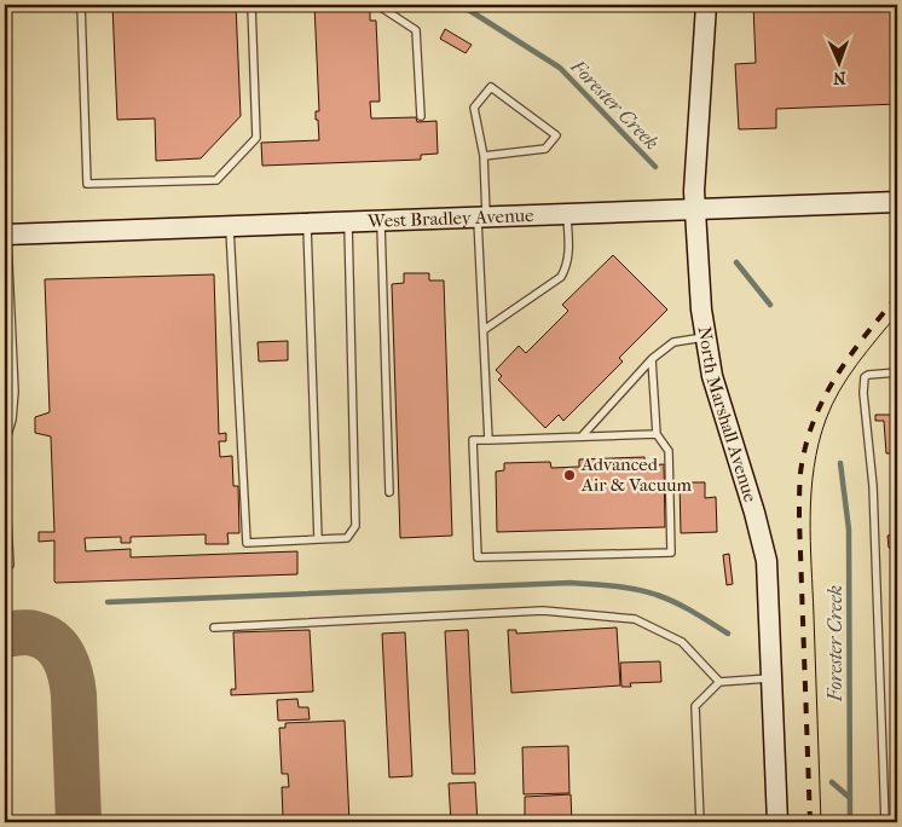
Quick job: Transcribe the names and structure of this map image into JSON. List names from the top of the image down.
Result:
{
  "streets": {
    "main road": ["West Bradley Avenue", "North Marshall Avenue"]
  },
  "crossings": [
    ["West Bradley Avenue", "North Marshall Avenue"]
  ],
  "water": ["Forester Creek"],
  "places": ["Advanced Air & Vacuum"],
  "north": "bottom"
}
